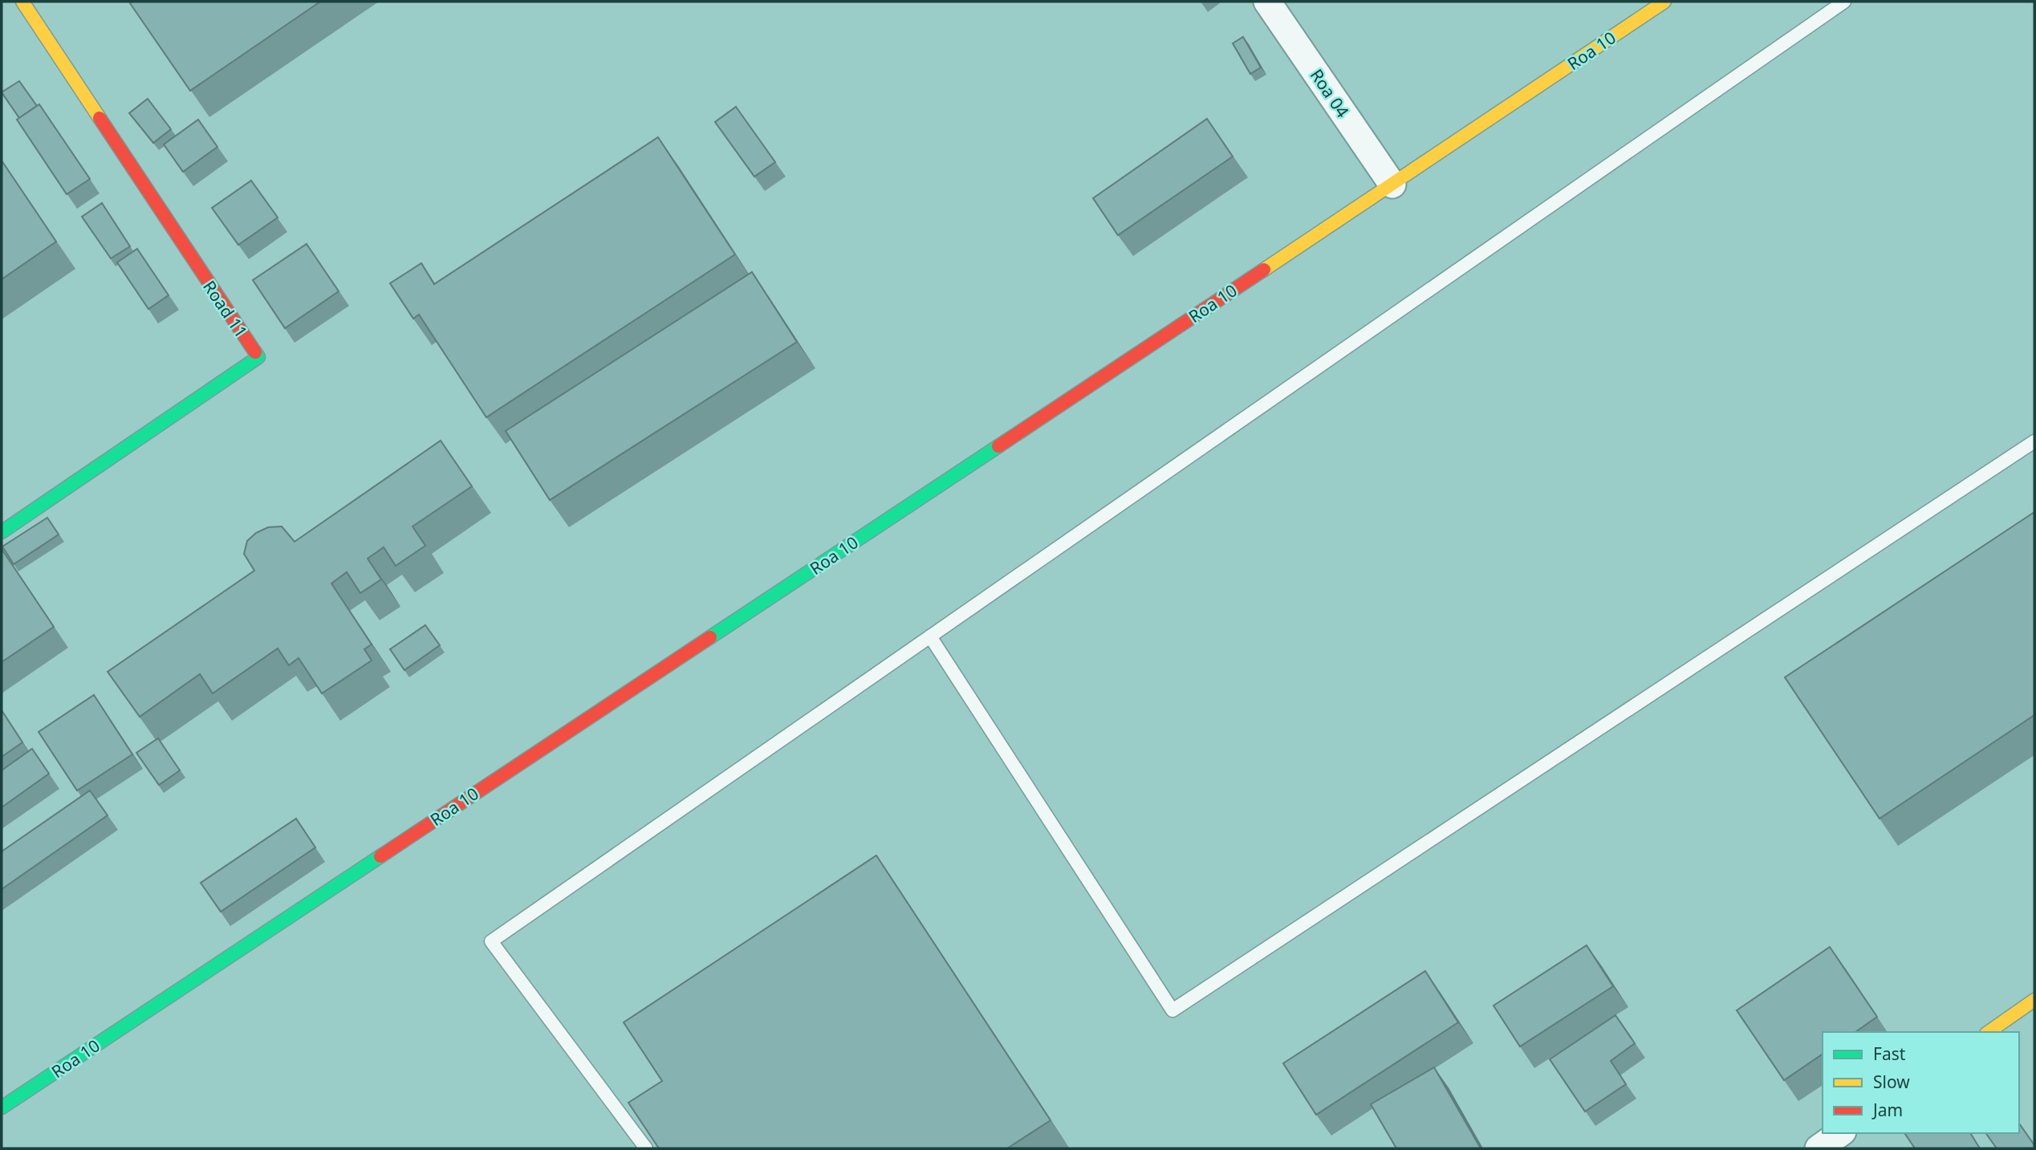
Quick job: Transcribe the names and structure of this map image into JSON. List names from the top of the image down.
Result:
{
  "streets": {
    "street": ["Roa 10", "Roa 04", "Road 11"]
  },
  "crossings": [
    ["Roa 10", "Roa 04"]
  ],
  "legend": ["Fast", "Slow", "Jam"]
}
